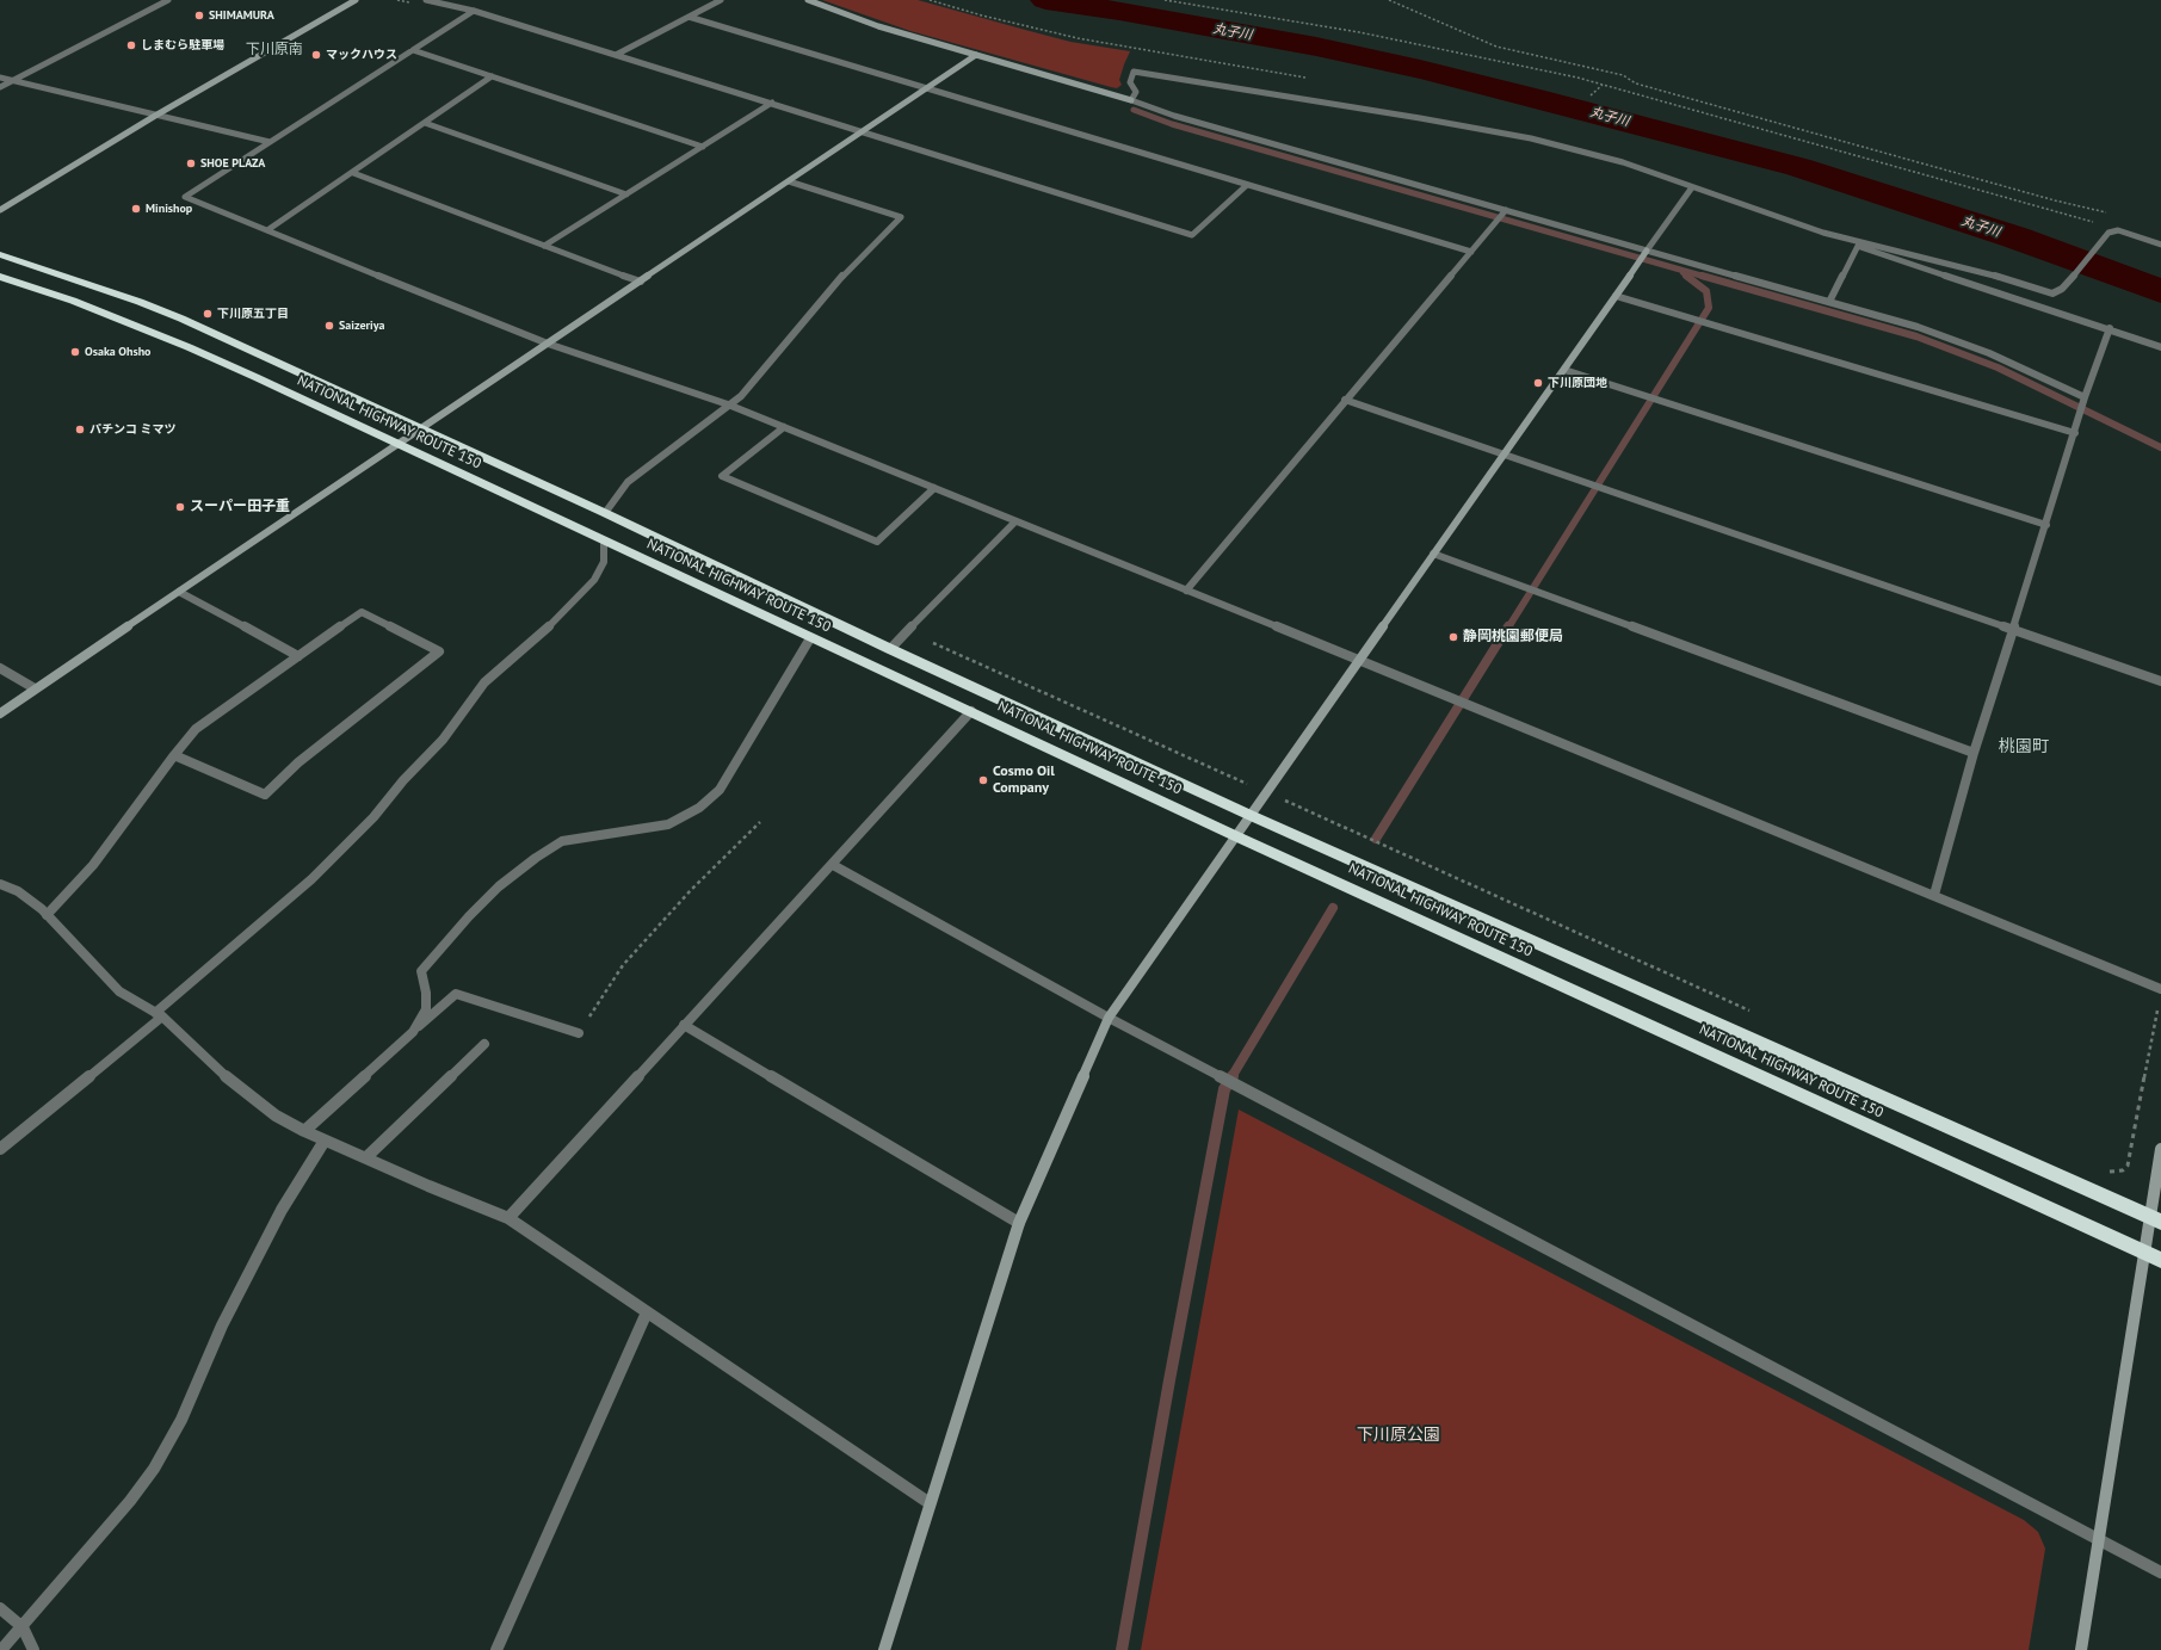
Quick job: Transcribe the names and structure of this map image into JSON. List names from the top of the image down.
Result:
{
  "streets": {
    "highway": ["NATIONAL HIGHWAY ROUTE 150"]
  },
  "districts": ["下川原南", "桃園町"],
  "water": ["丸子川"],
  "parks": ["下川原公園"],
  "places": [
    "SHIMAMURA",
    "しまむら駐車場",
    "マックハウス",
    "SHOE PLAZA",
    "Minishop",
    "下川原五丁目",
    "Saizeriya",
    "Osaka Ohsho",
    "下川原団地",
    "パチンコ ミマツ",
    "スーパー田子重",
    "静岡桃園郵便局",
    "Cosmo Oil Company"
  ]
}
